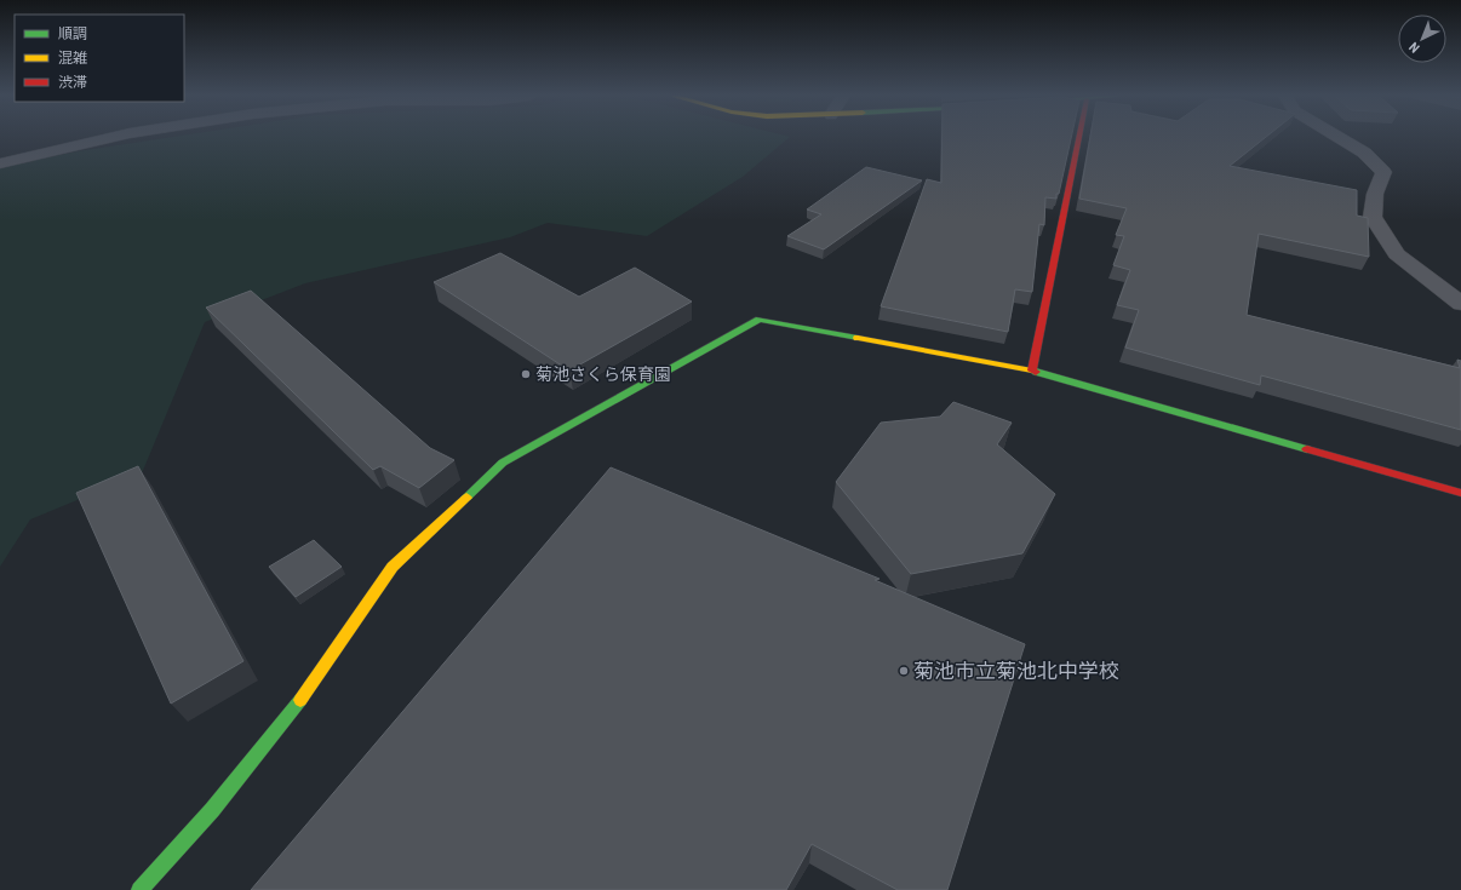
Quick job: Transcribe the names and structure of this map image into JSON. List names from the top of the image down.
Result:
{
  "places": ["菊池さくら保育園", "菊池市立菊池北中学校"],
  "legend": ["順調", "混雑", "渋滞"],
  "north": "bottom left"
}
